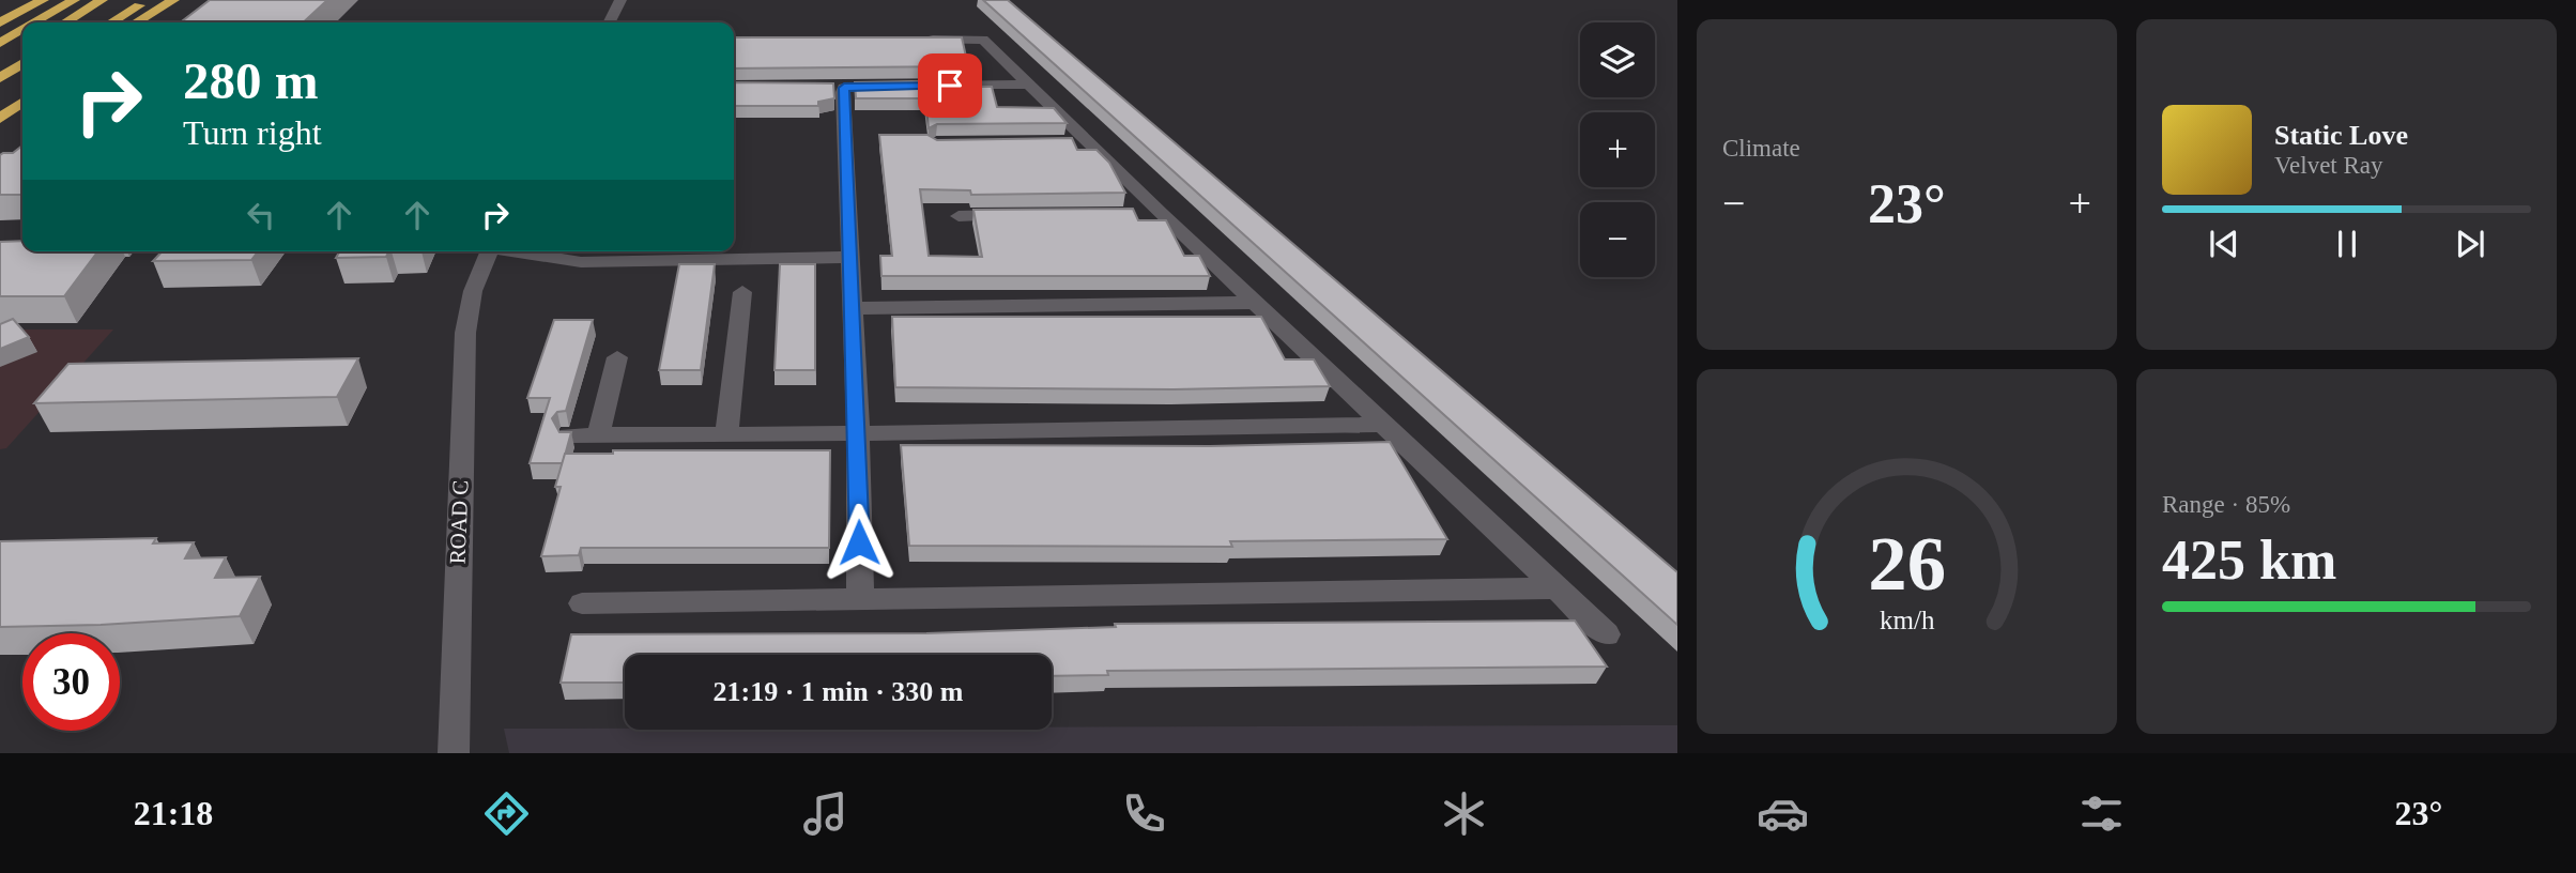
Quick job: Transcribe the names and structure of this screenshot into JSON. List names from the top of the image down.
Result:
{
  "streets": {
    "street": ["ROAD C"]
  },
  "page": {
    "tile": [
      "Climate",
      ["Range · 85%", "425 km"]
    ],
    "map_buttons": ["+", "−"],
    "turn": ["280 m", "Turn right"],
    "song": ["Static Love", "Velvet Ray"],
    "heat": ["−", "23°", "+"],
    "limit": "30",
    "trip": "21:19 · 1 min · 330 m",
    "tabs": ["21:18", "23°"],
    "gauge": ["26", "km/h"]
  }
}
